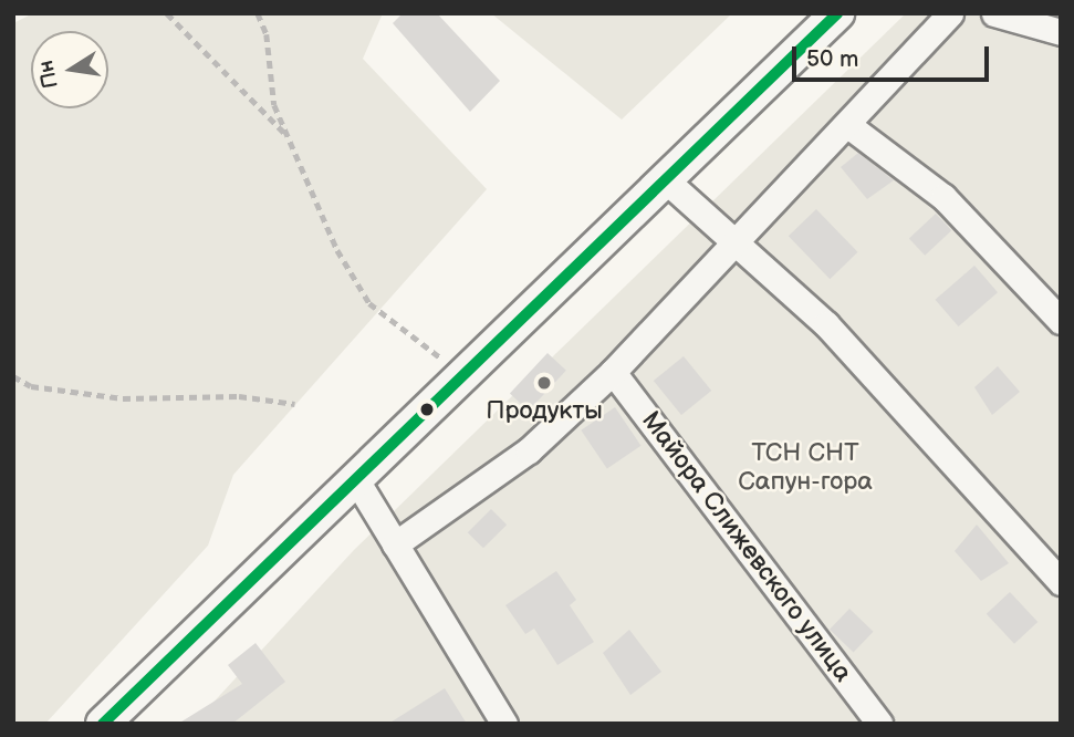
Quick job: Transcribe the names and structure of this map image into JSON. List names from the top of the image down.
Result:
{
  "streets": {
    "street": ["Майора Слижевского улица"]
  },
  "parks": ["ТСН СНТ Сапун-гора"],
  "places": ["Продукты"],
  "scale_bar": "50 m",
  "north": "left"
}
